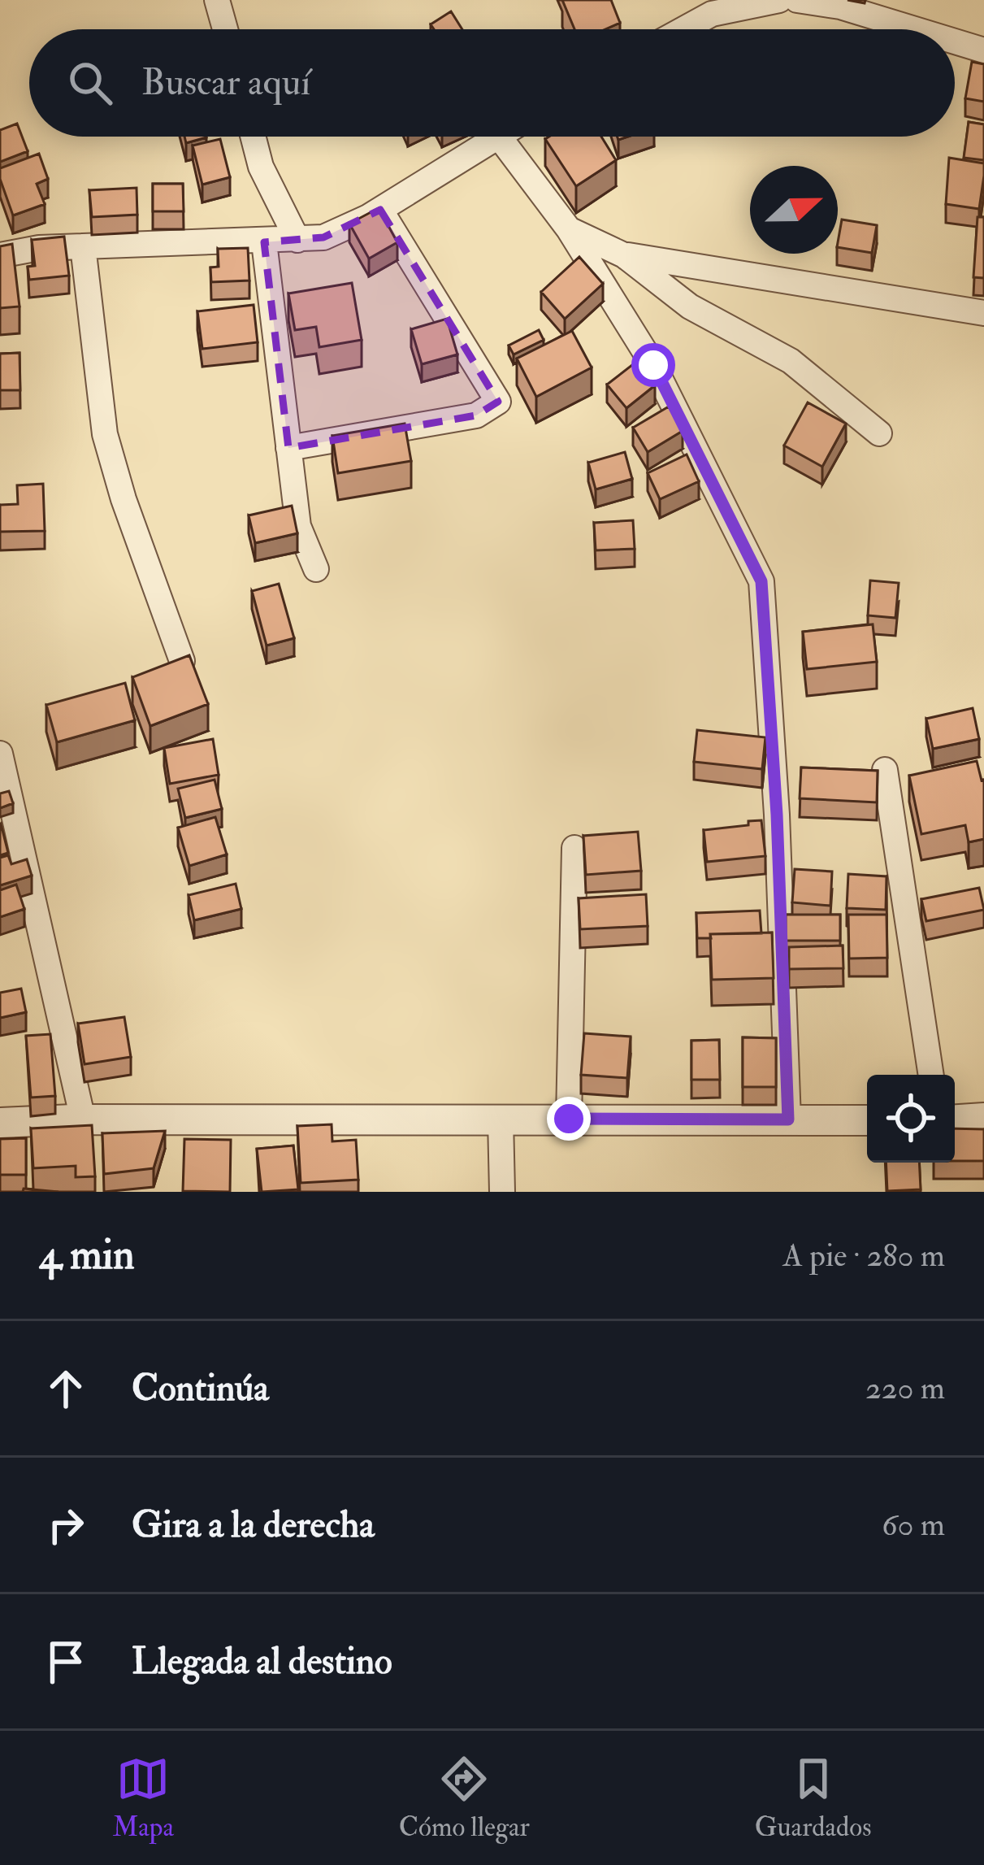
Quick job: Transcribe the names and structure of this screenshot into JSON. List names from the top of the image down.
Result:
{
  "north": "right",
  "page": {
    "search": "Buscar aquí",
    "heading": ["4 min", "A pie · 280 m"],
    "list": [
      ["Continúa", "220 m"],
      ["Gira a la derecha", "60 m"],
      "Llegada al destino"
    ],
    "nav": ["Mapa", "Cómo llegar", "Guardados"]
  }
}
